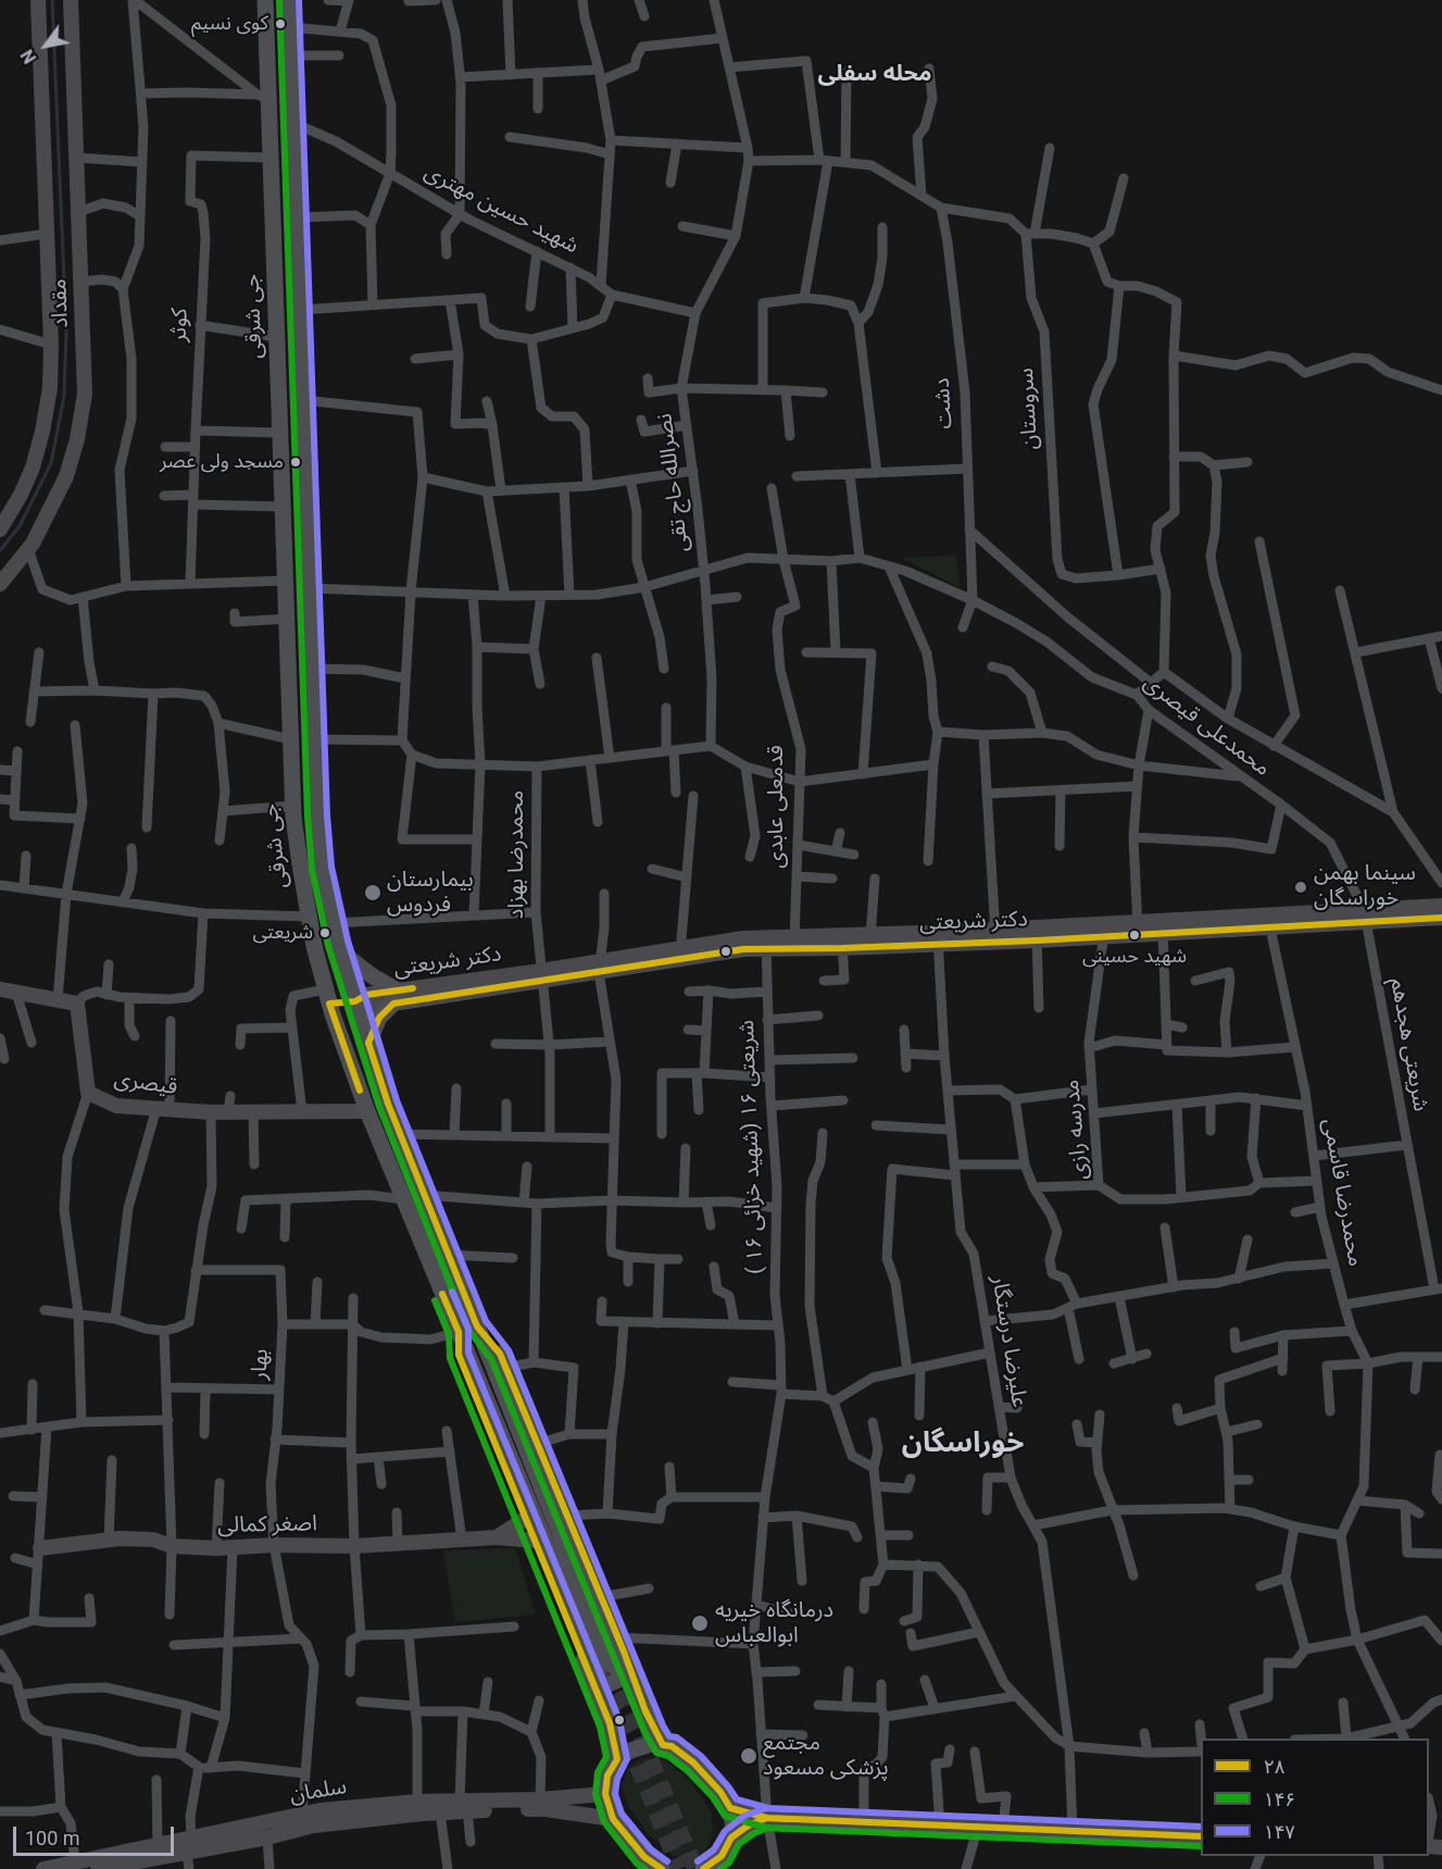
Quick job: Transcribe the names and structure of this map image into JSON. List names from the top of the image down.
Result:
{
  "streets": {
    "main road": [
      "مقداد",
      "جی شرقی",
      "دکتر شریعتی",
      "قیصری",
      "اصغر کمالی",
      "سلمان"
    ],
    "street": [
      "شهید حسین مهتری",
      "کوثر",
      "دشت",
      "سروستان",
      "نصرالله حاج تقی",
      "محمدعلی قیصری",
      "قدمعلی عابدی",
      "محمدرضا بهزاد",
      "شریعتی هجدهم",
      "مدرسه رازی",
      "شریعتی ۱۶ (شهید خزائی ۱۶ )",
      "محمدرضا قاسمی",
      "علیرضا درستگار",
      "بهار"
    ]
  },
  "crossings": [
    ["شهید حسین مهتری", "جی شرقی"],
    ["جی شرقی", "کوثر"],
    ["جی شرقی", "دکتر شریعتی"],
    ["جی شرقی", "قیصری"],
    ["دشت", "محمدعلی قیصری"],
    ["نصرالله حاج تقی", "محمدعلی قیصری"],
    ["محمدعلی قیصری", "قدمعلی عابدی"],
    ["محمدعلی قیصری", "شریعتی هجدهم"],
    ["قدمعلی عابدی", "دکتر شریعتی"],
    ["محمدرضا بهزاد", "دکتر شریعتی"],
    ["دکتر شریعتی", "شریعتی هجدهم"],
    ["دکتر شریعتی", "مدرسه رازی"],
    ["دکتر شریعتی", "شریعتی ۱۶ (شهید خزائی ۱۶ )"],
    ["دکتر شریعتی", "محمدرضا قاسمی"],
    ["دکتر شریعتی", "علیرضا درستگار"],
    ["شریعتی هجدهم", "محمدرضا قاسمی"],
    ["مدرسه رازی", "محمدرضا قاسمی"],
    ["بهار", "اصغر کمالی"],
    ["بهار", "سلمان"]
  ],
  "districts": ["محله سفلی", "خوراسگان"],
  "places": [
    "کوی نسیم",
    "مسجد ولی عصر",
    "سینما بهمن خوراسگان",
    "بیمارستان فردوس",
    "شریعتی",
    "شهید حسینی",
    "درمانگاه خیریه ابوالعباس",
    "مجتمع پزشکی مسعود"
  ],
  "lines": ["transit line ۱۴۶", "transit line ۱۴۷", "transit line ۲۸"],
  "legend": ["۲۸", "۱۴۶", "۱۴۷"],
  "scale_bar": "100 m",
  "north": "bottom left"
}
